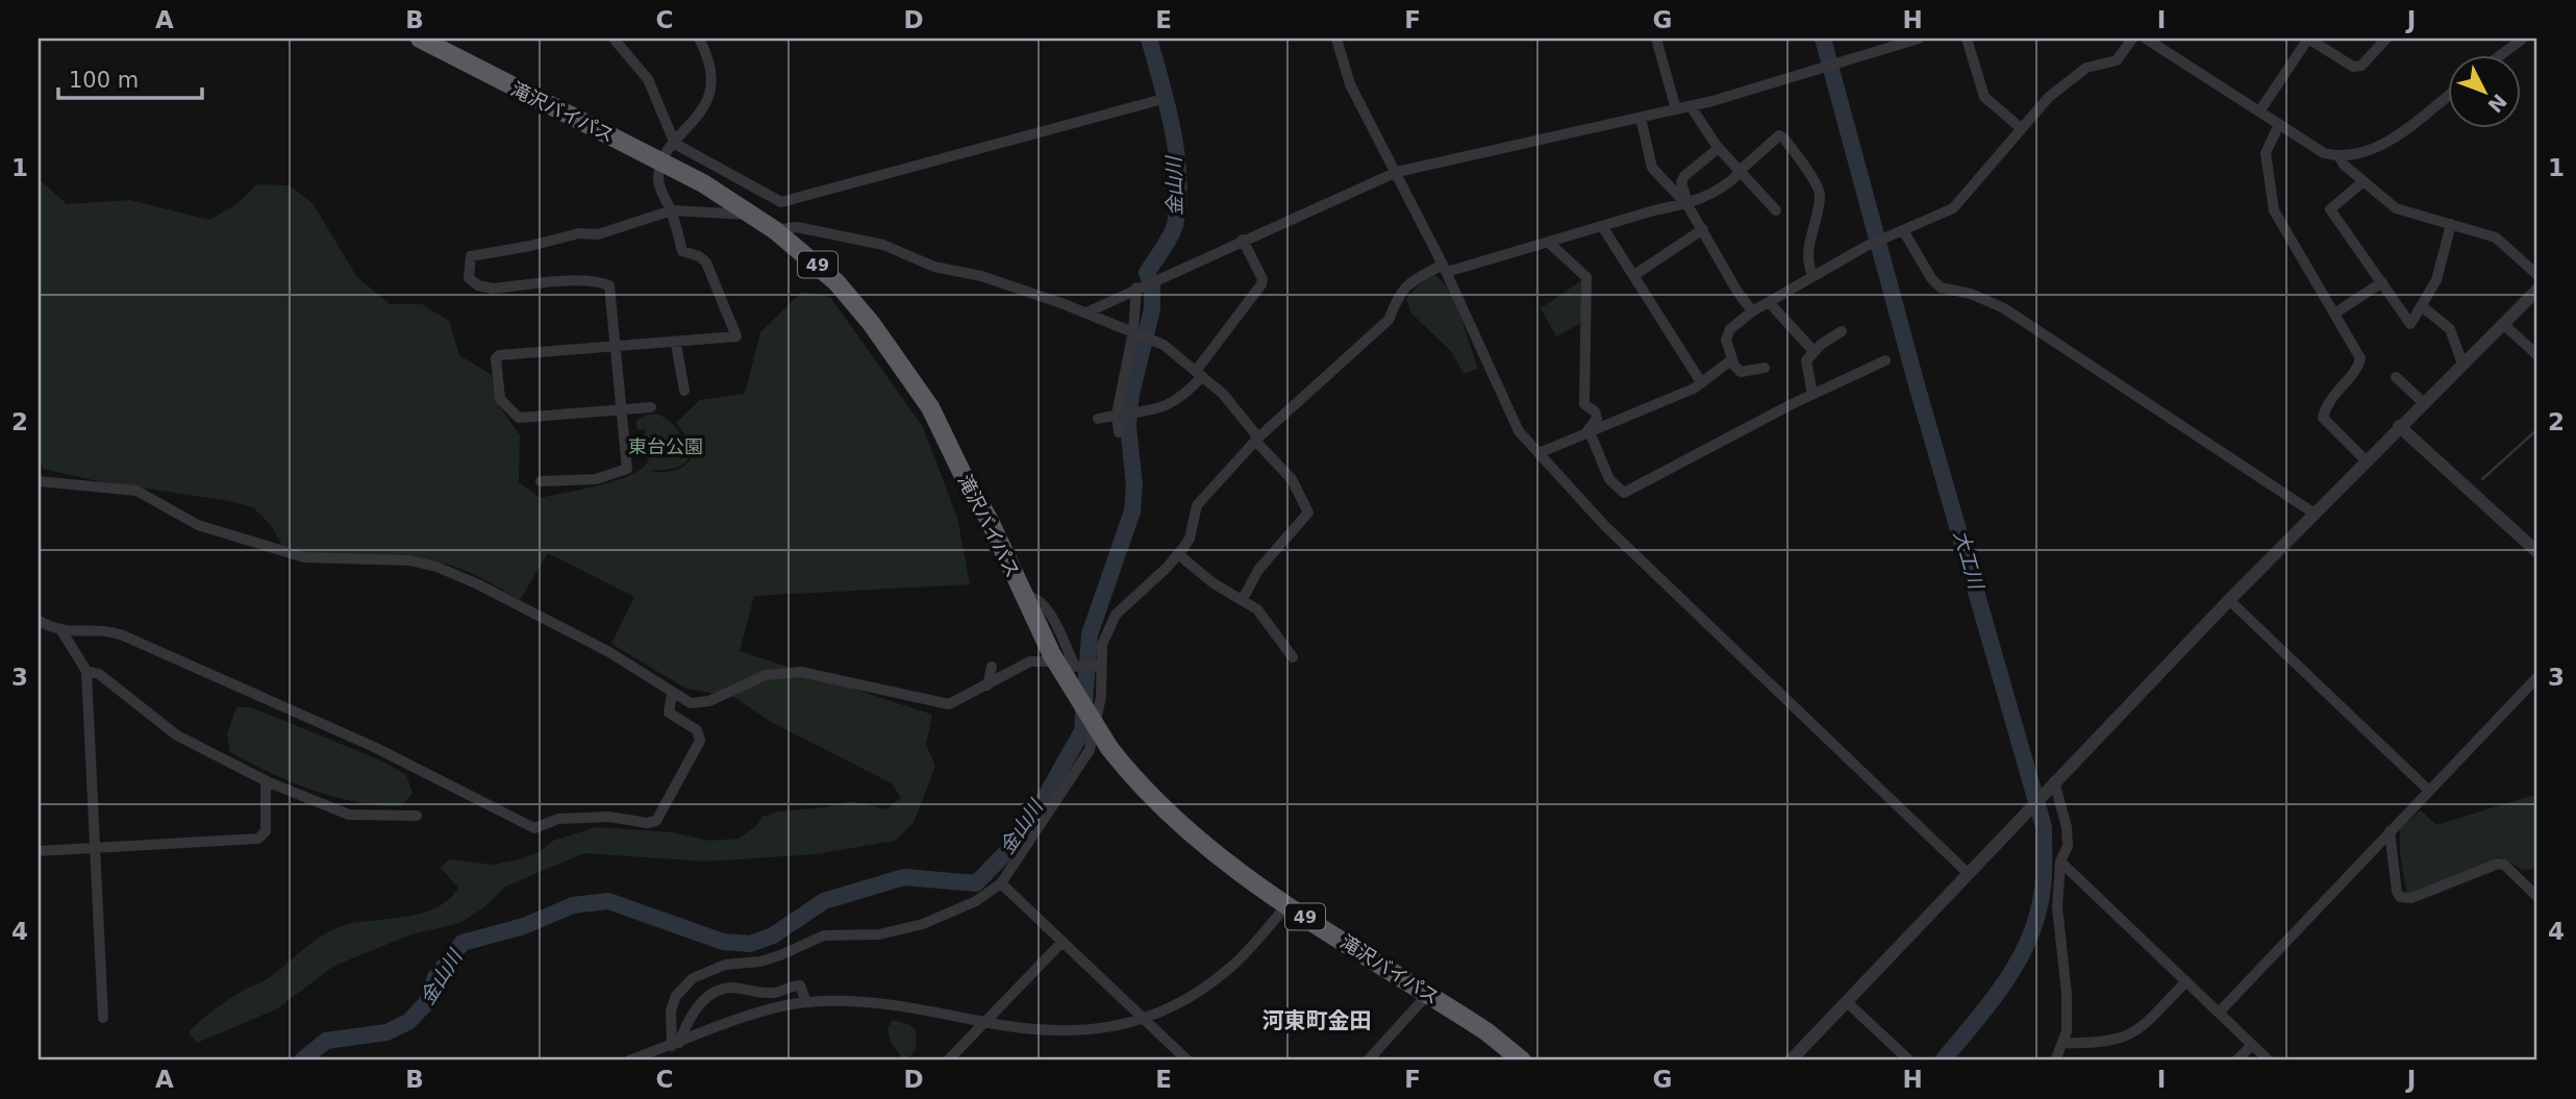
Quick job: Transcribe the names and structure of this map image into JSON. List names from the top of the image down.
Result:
{
  "streets": {
    "highway": ["滝沢バイパス", "49"]
  },
  "districts": ["河東町金田"],
  "water": ["金山川", "大工川"],
  "parks": ["東台公園"],
  "scale_bar": "100 m",
  "north": "bottom right",
  "grid": {
    "columns": [
      "A",
      "B",
      "C",
      "D",
      "E",
      "F",
      "G",
      "H",
      "I",
      "J"
    ],
    "rows": [
      "1",
      "2",
      "3",
      "4"
    ]
  }
}
